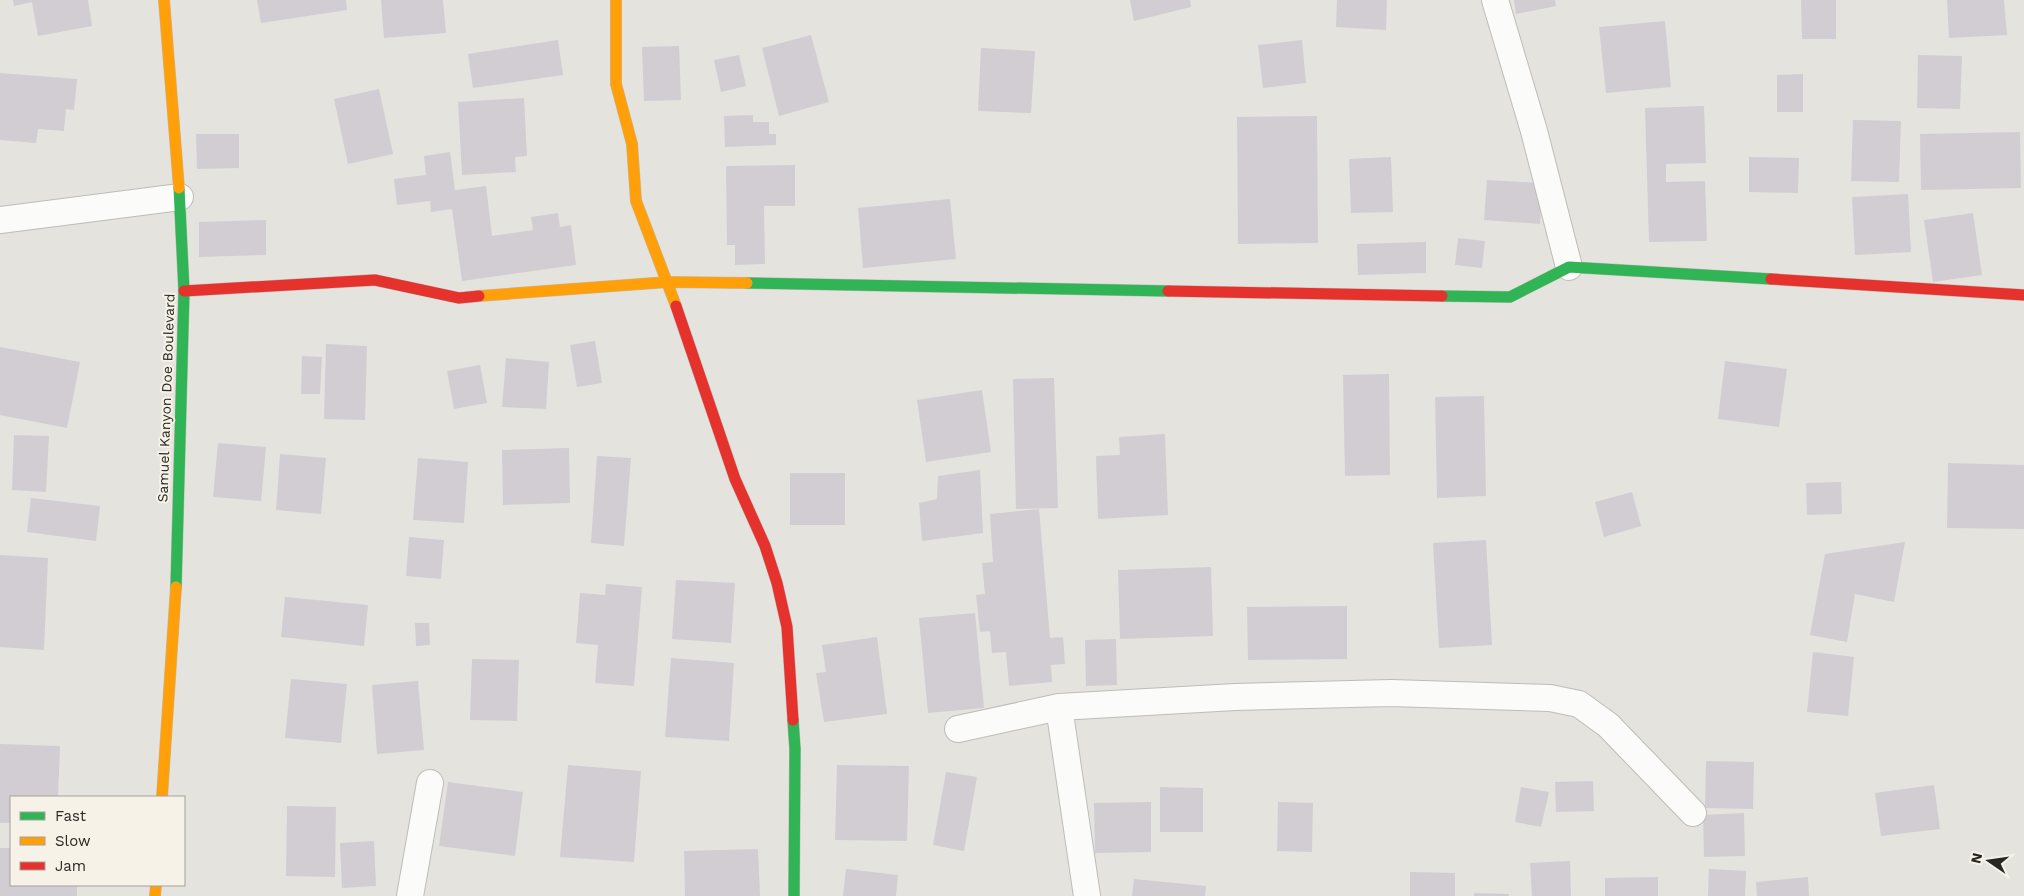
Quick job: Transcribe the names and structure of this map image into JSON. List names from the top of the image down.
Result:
{
  "streets": {
    "street": ["Samuel Kanyon Doe Boulevard"]
  },
  "legend": ["Fast", "Slow", "Jam"],
  "north": "left"
}
